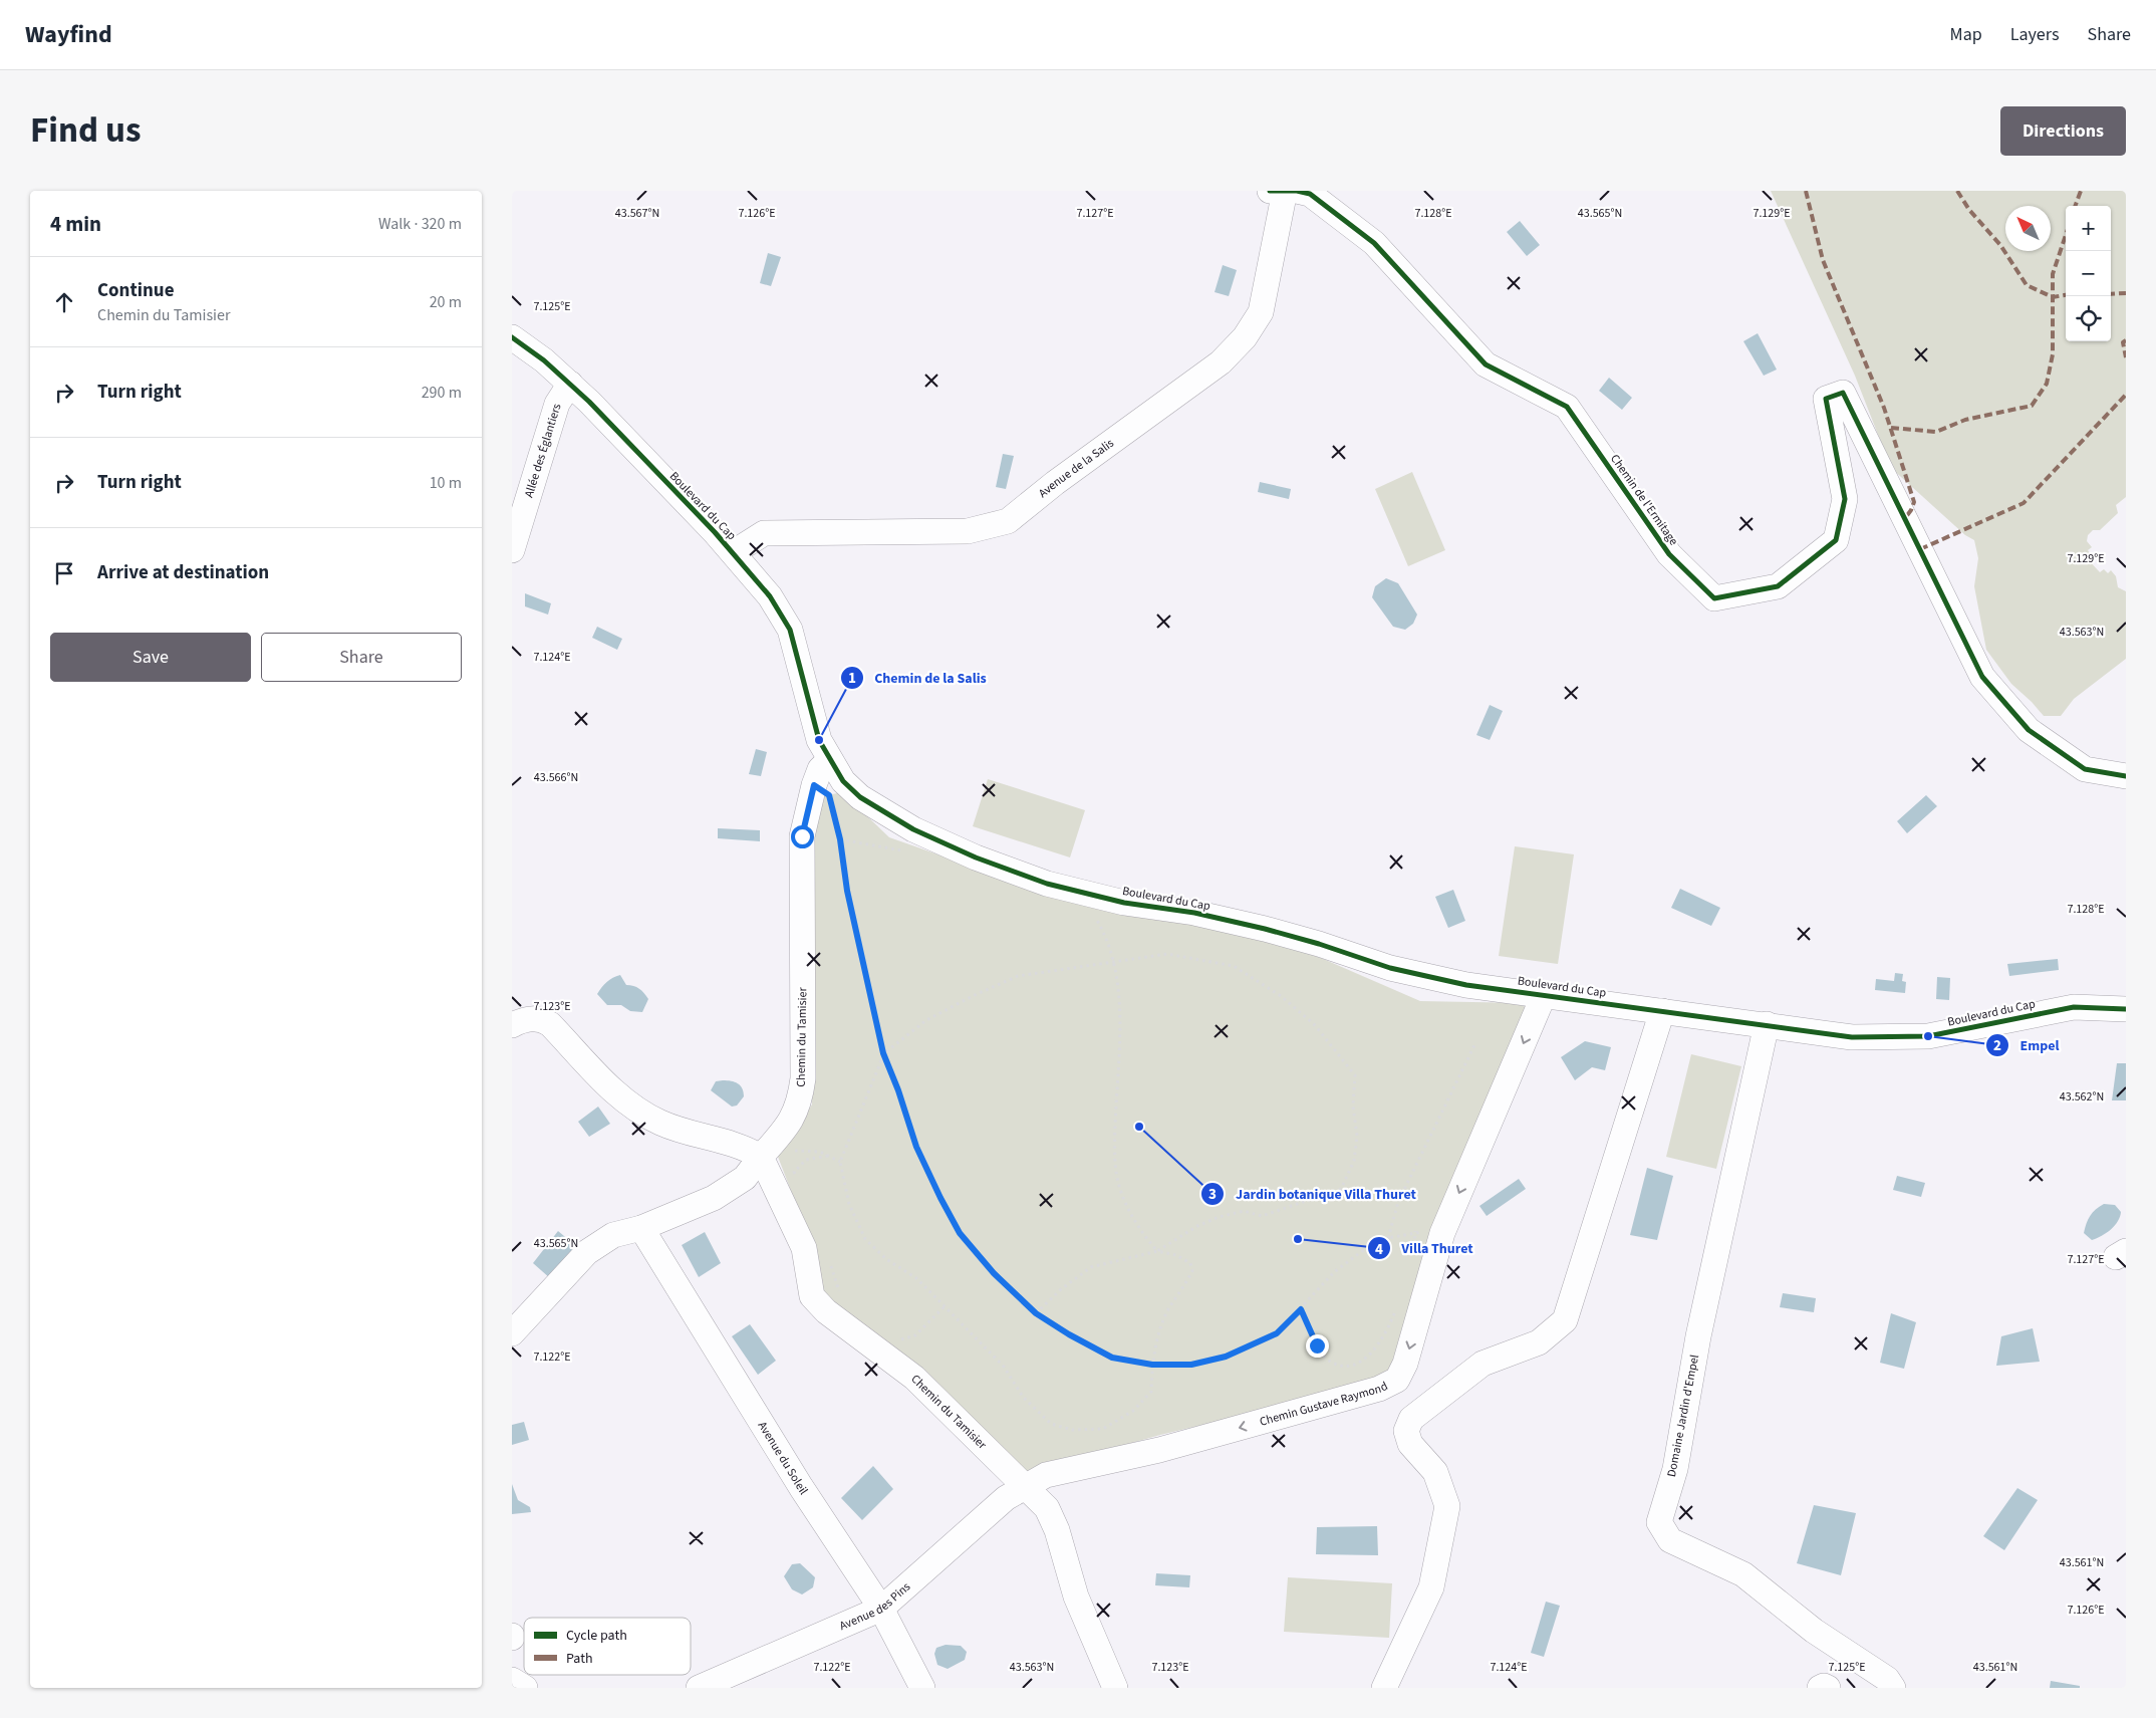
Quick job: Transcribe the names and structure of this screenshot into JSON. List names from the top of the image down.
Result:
{
  "streets": {
    "street": [
      "Allée des Églantiers",
      "Avenue de la Salis",
      "Chemin de l'Ermitage",
      "Boulevard du Cap",
      "Chemin du Tamisier",
      "Chemin Gustave Raymond",
      "Domaine Jardin d'Empel",
      "Avenue du Soleil",
      "Avenue des Pins"
    ]
  },
  "crossings": [
    ["Allée des Églantiers", "Boulevard du Cap"],
    ["Avenue de la Salis", "Chemin de l'Ermitage"],
    ["Avenue de la Salis", "Boulevard du Cap"],
    ["Boulevard du Cap", "Chemin du Tamisier"],
    ["Boulevard du Cap", "Chemin Gustave Raymond"],
    ["Boulevard du Cap", "Domaine Jardin d'Empel"],
    ["Chemin du Tamisier", "Chemin Gustave Raymond"],
    ["Chemin du Tamisier", "Avenue du Soleil"],
    ["Chemin du Tamisier", "Avenue des Pins"],
    ["Chemin Gustave Raymond", "Avenue des Pins"],
    ["Avenue du Soleil", "Avenue des Pins"]
  ],
  "one_way": ["Chemin Gustave Raymond"],
  "places": [
    "Chemin de la Salis",
    "Empel",
    "Jardin botanique Villa Thuret",
    "Villa Thuret"
  ],
  "legend": ["Cycle path", "Path"],
  "north": "top left",
  "page": {
    "header": "Wayfind",
    "nav": ["Map", "Layers", "Share"],
    "title": "Find us",
    "buttons": [
      "Directions",
      ["Save", "Share"]
    ],
    "heading": ["4 min", "Walk · 320 m"],
    "map_buttons": ["+", "−"],
    "list": [
      ["Continue", "Chemin du Tamisier", "20 m"],
      ["Turn right", "290 m"],
      ["Turn right", "10 m"],
      "Arrive at destination"
    ]
  },
  "coordinates": [
    "43.567°N",
    "43.565°N",
    "7.128°E",
    "7.126°E",
    "7.127°E",
    "7.129°E",
    "7.125°E",
    "43.563°N",
    "7.124°E",
    "43.566°N",
    "7.123°E",
    "43.562°N",
    "7.122°E",
    "43.561°N"
  ]
}
